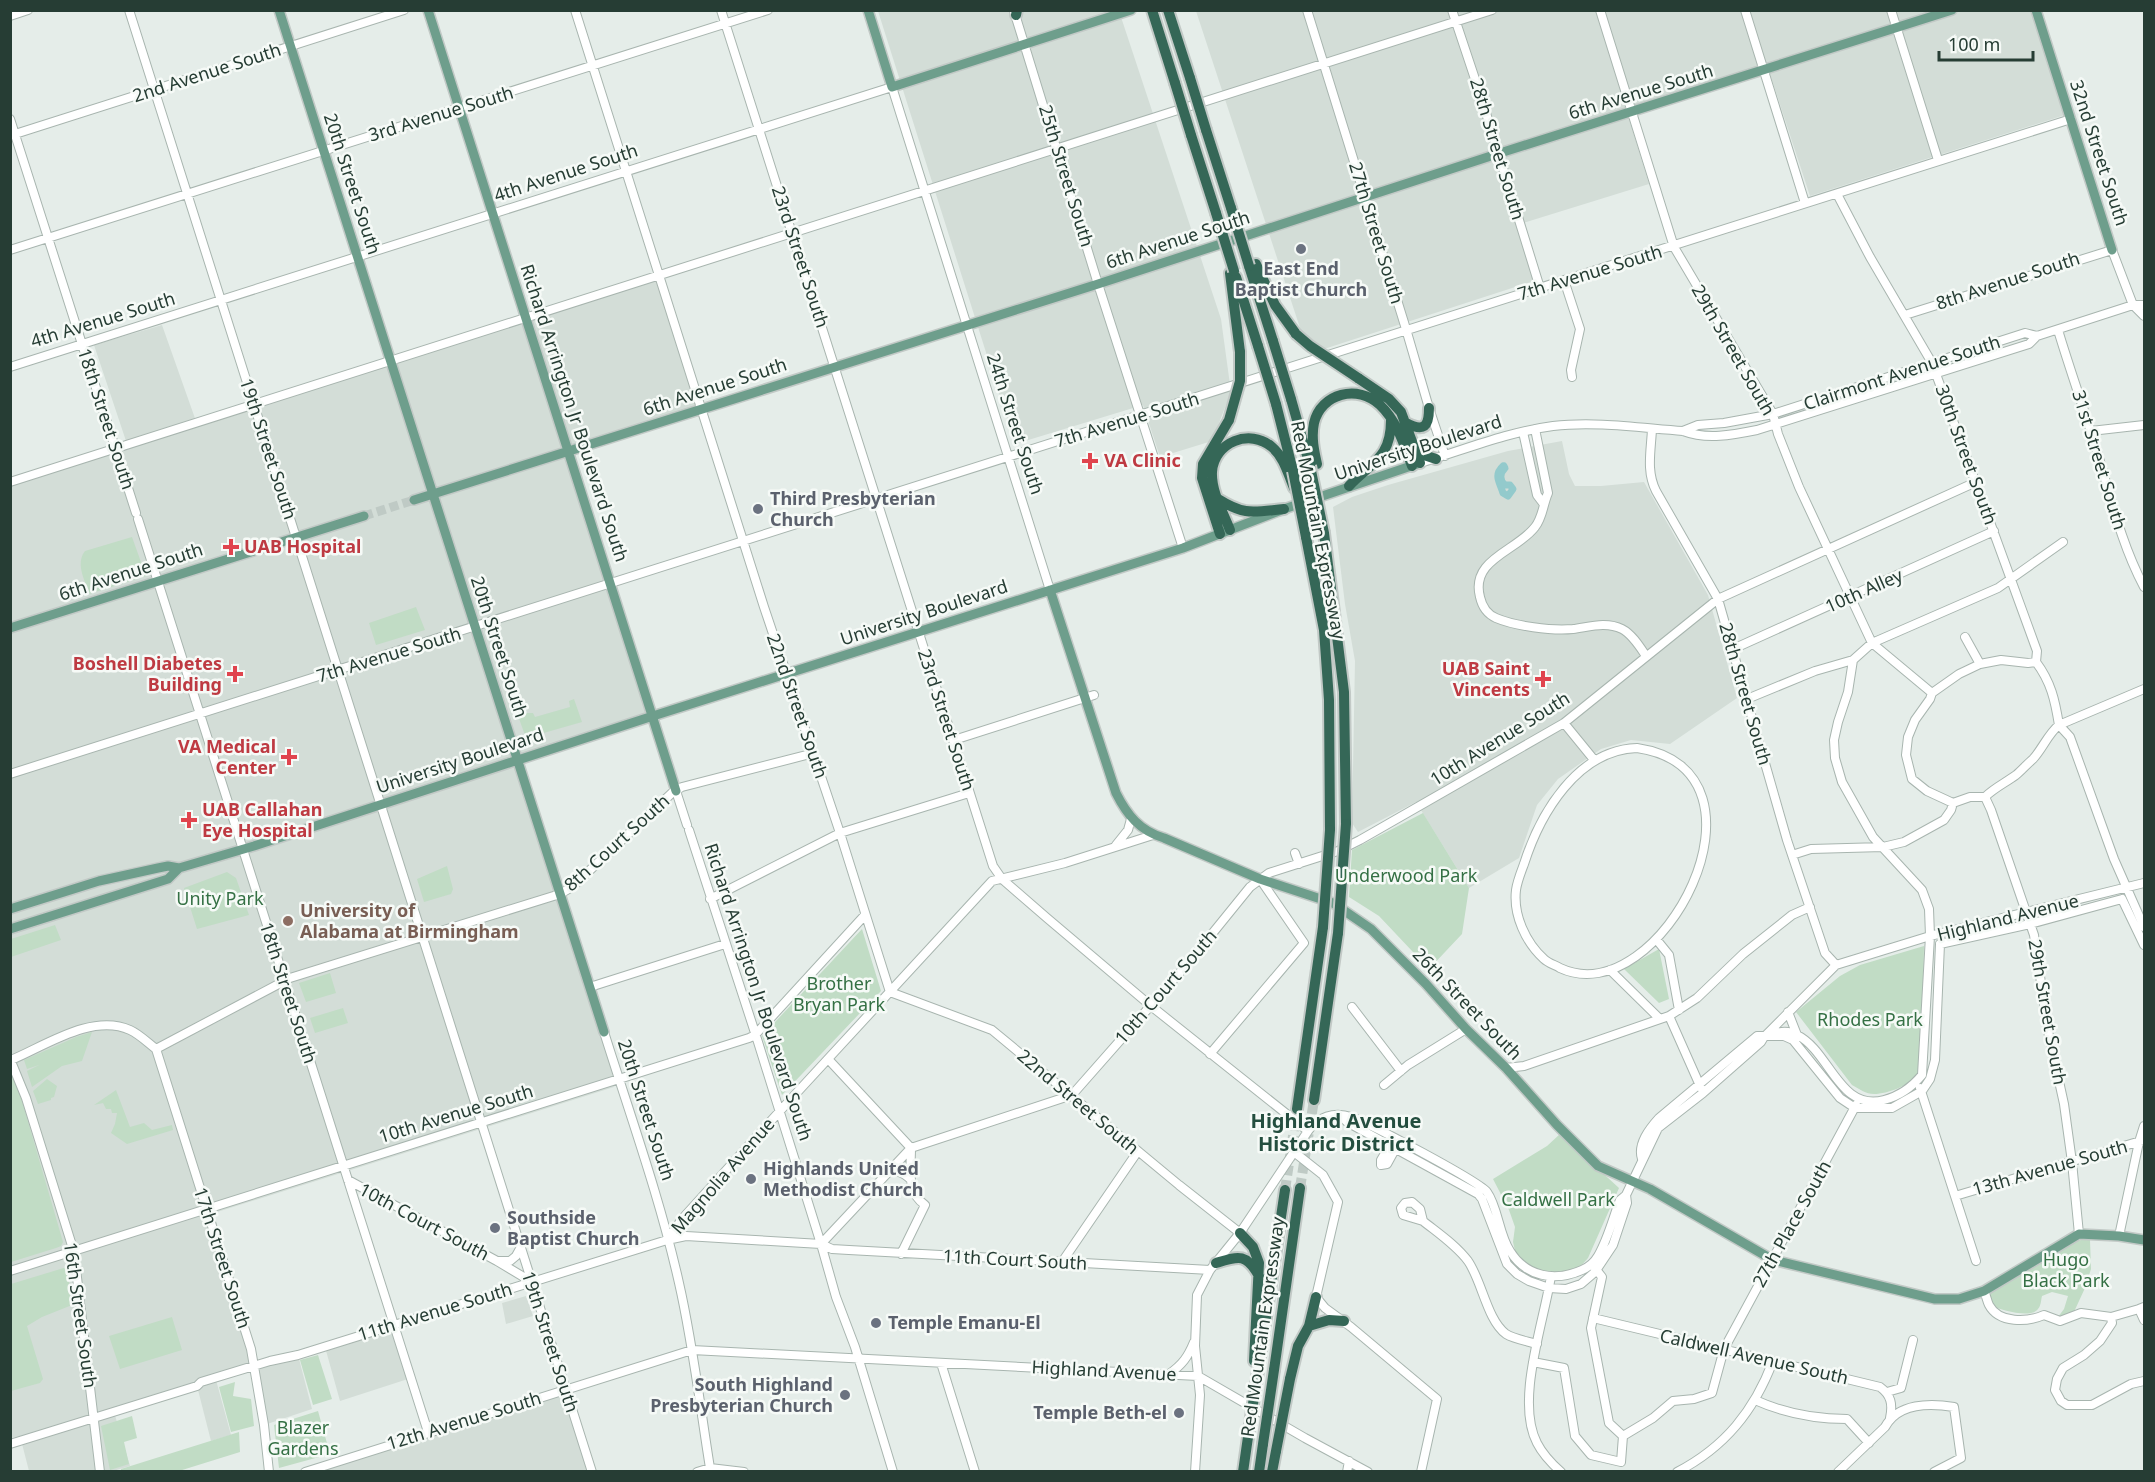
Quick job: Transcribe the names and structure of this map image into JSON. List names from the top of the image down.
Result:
{
  "streets": {
    "highway": ["Red Mountain Expressway"],
    "main road": [
      "6th Avenue South",
      "32nd Street South",
      "4th Avenue South",
      "20th Street South",
      "Richard Arrington Jr Boulevard South",
      "24th Street South",
      "University Boulevard",
      "26th Street South"
    ],
    "street": [
      "2nd Avenue South",
      "3rd Avenue South",
      "28th Street South",
      "25th Street South",
      "27th Street South",
      "23rd Street South",
      "7th Avenue South",
      "8th Avenue South",
      "29th Street South",
      "Clairmont Avenue South",
      "18th Street South",
      "19th Street South",
      "30th Street South",
      "31st Street South",
      "10th Alley",
      "22nd Street South",
      "10th Avenue South",
      "8th Court South",
      "Highland Avenue",
      "10th Court South",
      "13th Avenue South",
      "Magnolia Avenue",
      "27th Place South",
      "17th Street South",
      "11th Court South",
      "11th Avenue South",
      "16th Street South",
      "Caldwell Avenue South",
      "12th Avenue South"
    ]
  },
  "crossings": [
    ["2nd Avenue South", "20th Street South"],
    ["2nd Avenue South", "18th Street South"],
    ["2nd Avenue South", "19th Street South"],
    ["6th Avenue South", "28th Street South"],
    ["6th Avenue South", "25th Street South"],
    ["6th Avenue South", "20th Street South"],
    ["6th Avenue South", "27th Street South"],
    ["6th Avenue South", "23rd Street South"],
    ["6th Avenue South", "29th Street South"],
    ["6th Avenue South", "Richard Arrington Jr Boulevard South"],
    ["6th Avenue South", "18th Street South"],
    ["6th Avenue South", "24th Street South"],
    ["6th Avenue South", "19th Street South"],
    ["6th Avenue South", "22nd Street South"],
    ["3rd Avenue South", "20th Street South"],
    ["3rd Avenue South", "23rd Street South"],
    ["3rd Avenue South", "Richard Arrington Jr Boulevard South"],
    ["3rd Avenue South", "18th Street South"],
    ["3rd Avenue South", "19th Street South"],
    ["3rd Avenue South", "22nd Street South"],
    ["28th Street South", "7th Avenue South"],
    ["28th Street South", "University Boulevard"],
    ["28th Street South", "10th Alley"],
    ["28th Street South", "10th Avenue South"],
    ["32nd Street South", "7th Avenue South"],
    ["32nd Street South", "8th Avenue South"],
    ["32nd Street South", "Clairmont Avenue South"],
    ["4th Avenue South", "25th Street South"],
    ["4th Avenue South", "20th Street South"],
    ["4th Avenue South", "23rd Street South"],
    ["4th Avenue South", "Richard Arrington Jr Boulevard South"],
    ["4th Avenue South", "18th Street South"],
    ["4th Avenue South", "24th Street South"],
    ["4th Avenue South", "19th Street South"],
    ["4th Avenue South", "22nd Street South"],
    ["25th Street South", "7th Avenue South"],
    ["25th Street South", "University Boulevard"],
    ["20th Street South", "7th Avenue South"],
    ["20th Street South", "University Boulevard"],
    ["20th Street South", "10th Avenue South"],
    ["20th Street South", "8th Court South"],
    ["20th Street South", "Highland Avenue"],
    ["20th Street South", "Magnolia Avenue"],
    ["20th Street South", "11th Avenue South"],
    ["20th Street South", "12th Avenue South"],
    ["27th Street South", "7th Avenue South"],
    ["27th Street South", "University Boulevard"],
    ["23rd Street South", "7th Avenue South"],
    ["23rd Street South", "University Boulevard"],
    ["23rd Street South", "Highland Avenue"],
    ["23rd Street South", "10th Court South"],
    ["23rd Street South", "Magnolia Avenue"],
    ["7th Avenue South", "29th Street South"],
    ["7th Avenue South", "Richard Arrington Jr Boulevard South"],
    ["7th Avenue South", "18th Street South"],
    ["7th Avenue South", "24th Street South"],
    ["7th Avenue South", "19th Street South"],
    ["7th Avenue South", "30th Street South"],
    ["7th Avenue South", "22nd Street South"],
    ["8th Avenue South", "30th Street South"],
    ["29th Street South", "Clairmont Avenue South"],
    ["29th Street South", "30th Street South"],
    ["29th Street South", "10th Alley"],
    ["29th Street South", "10th Avenue South"],
    ["29th Street South", "Highland Avenue"],
    ["29th Street South", "26th Street South"],
    ["29th Street South", "13th Avenue South"],
    ["Clairmont Avenue South", "University Boulevard"],
    ["Clairmont Avenue South", "30th Street South"],
    ["Clairmont Avenue South", "31st Street South"],
    ["Richard Arrington Jr Boulevard South", "University Boulevard"],
    ["Richard Arrington Jr Boulevard South", "10th Avenue South"],
    ["Richard Arrington Jr Boulevard South", "8th Court South"],
    ["Richard Arrington Jr Boulevard South", "Highland Avenue"],
    ["Richard Arrington Jr Boulevard South", "Magnolia Avenue"],
    ["Richard Arrington Jr Boulevard South", "11th Court South"],
    ["Richard Arrington Jr Boulevard South", "11th Avenue South"],
    ["18th Street South", "University Boulevard"],
    ["18th Street South", "10th Avenue South"],
    ["18th Street South", "8th Court South"],
    ["18th Street South", "10th Court South"],
    ["18th Street South", "11th Avenue South"],
    ["18th Street South", "12th Avenue South"],
    ["24th Street South", "University Boulevard"],
    ["University Boulevard", "19th Street South"],
    ["University Boulevard", "22nd Street South"],
    ["19th Street South", "10th Avenue South"],
    ["19th Street South", "8th Court South"],
    ["19th Street South", "10th Court South"],
    ["19th Street South", "11th Avenue South"],
    ["19th Street South", "12th Avenue South"],
    ["30th Street South", "10th Alley"],
    ["30th Street South", "10th Avenue South"],
    ["22nd Street South", "10th Avenue South"],
    ["22nd Street South", "8th Court South"],
    ["22nd Street South", "Highland Avenue"],
    ["22nd Street South", "10th Court South"],
    ["22nd Street South", "Magnolia Avenue"],
    ["10th Avenue South", "10th Court South"],
    ["10th Avenue South", "26th Street South"],
    ["10th Avenue South", "17th Street South"],
    ["10th Avenue South", "16th Street South"],
    ["8th Court South", "17th Street South"],
    ["Highland Avenue", "26th Street South"],
    ["Highland Avenue", "11th Court South"],
    ["Highland Avenue", "12th Avenue South"],
    ["10th Court South", "26th Street South"],
    ["10th Court South", "11th Avenue South"],
    ["26th Street South", "27th Place South"],
    ["Magnolia Avenue", "11th Avenue South"],
    ["27th Place South", "Caldwell Avenue South"],
    ["17th Street South", "11th Avenue South"],
    ["11th Court South", "11th Avenue South"],
    ["11th Avenue South", "16th Street South"]
  ],
  "districts": ["Highland Avenue Historic District"],
  "parks": [
    "Underwood Park",
    "Unity Park",
    "Brother Bryan Park",
    "Rhodes Park",
    "Caldwell Park",
    "Hugo Black Park",
    "Blazer Gardens"
  ],
  "places": {
    "other": [
      "East End Baptist Church",
      "Third Presbyterian Church",
      "University of Alabama at Birmingham",
      "Highlands United Methodist Church",
      "Southside Baptist Church",
      "Temple Emanu-El",
      "South Highland Presbyterian Church",
      "Temple Beth-el"
    ],
    "health": [
      "VA Clinic",
      "UAB Hospital",
      "Boshell Diabetes Building",
      "UAB Saint Vincents",
      "VA Medical Center",
      "UAB Callahan Eye Hospital"
    ]
  },
  "scale_bar": "100 m"
}
